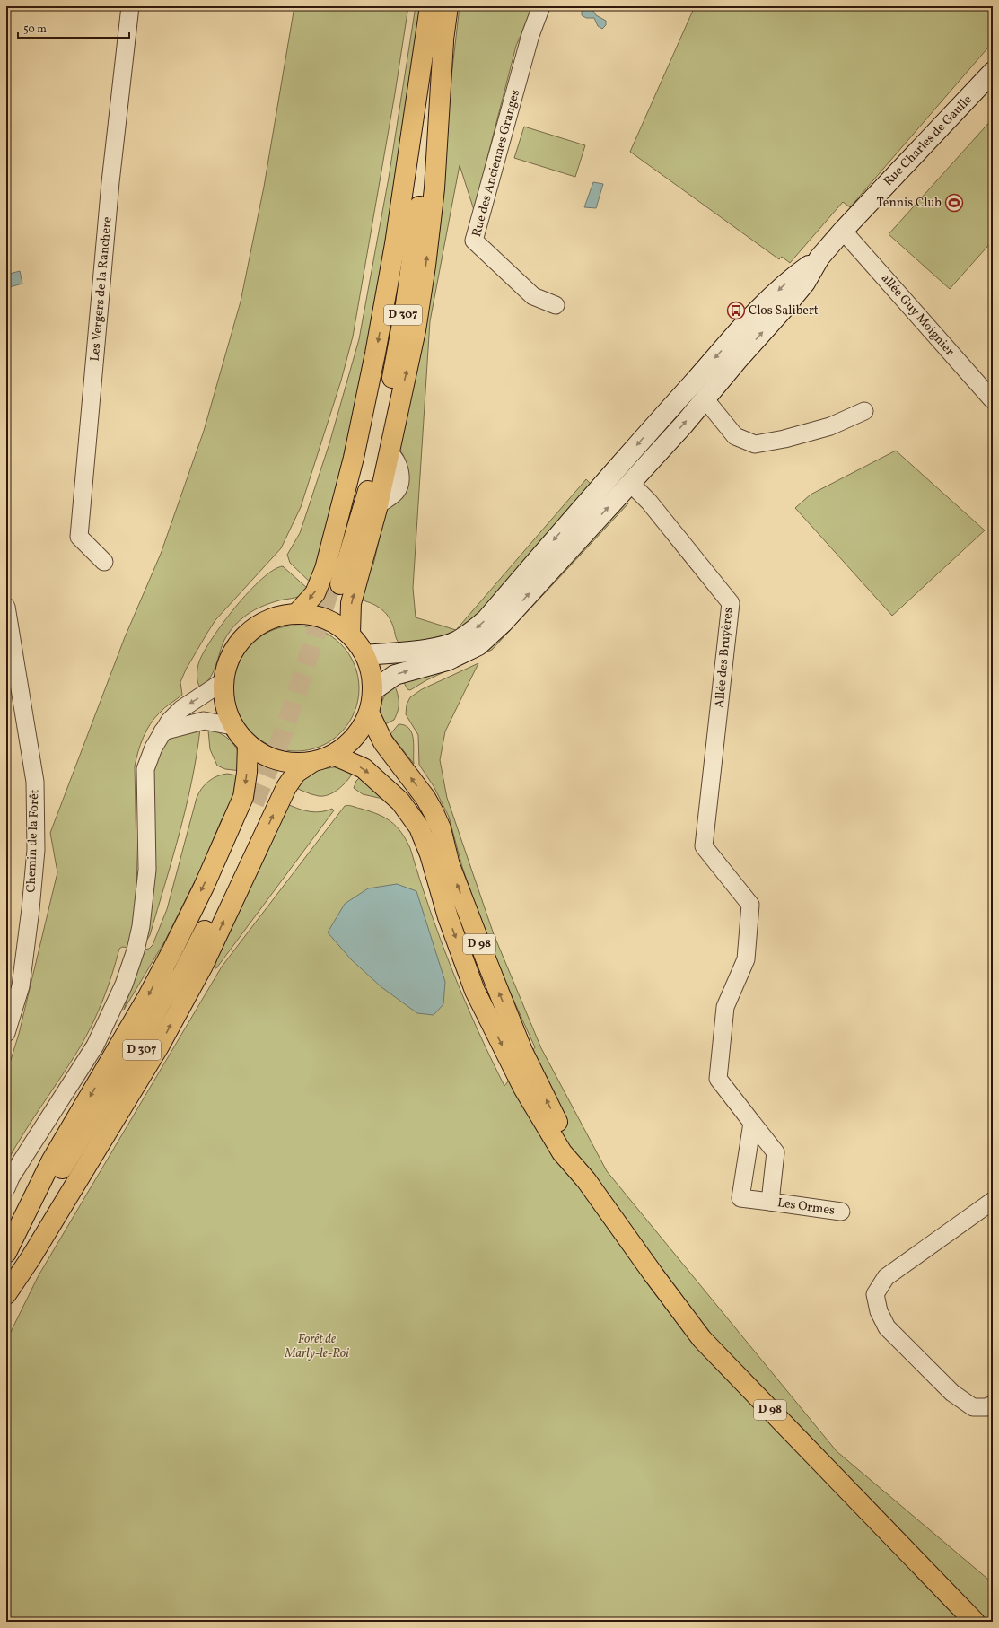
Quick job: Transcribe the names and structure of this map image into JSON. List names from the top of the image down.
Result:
{
  "streets": {
    "main road": ["D 307", "D 98"],
    "street": [
      "Rue Charles de Gaulle",
      "Rue des Anciennes Granges",
      "Les Vergers de la Ranchere",
      "allée Guy Moignier",
      "Allée des Bruyères",
      "Chemin de la Forêt",
      "Les Ormes"
    ]
  },
  "crossings": [
    ["Rue Charles de Gaulle", "allée Guy Moignier"],
    ["Allée des Bruyères", "Les Ormes"]
  ],
  "parks": ["Forêt de Marly-le-Roi"],
  "places": {
    "sports": ["Tennis Club"],
    "bus stop": ["Clos Salibert"]
  },
  "scale_bar": "50 m"
}
